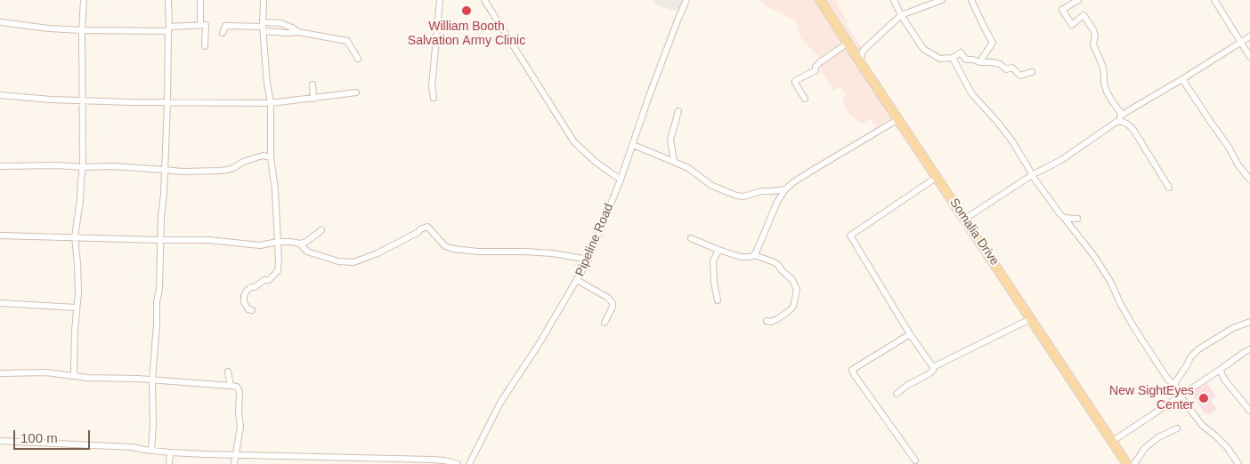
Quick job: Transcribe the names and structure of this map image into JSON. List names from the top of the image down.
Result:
{
  "streets": {
    "main road": ["Somalia Drive"],
    "street": ["Pipeline Road"]
  },
  "places": ["William Booth Salvation Army Clinic", "New SightEyes Center"],
  "scale_bar": "100 m"
}
